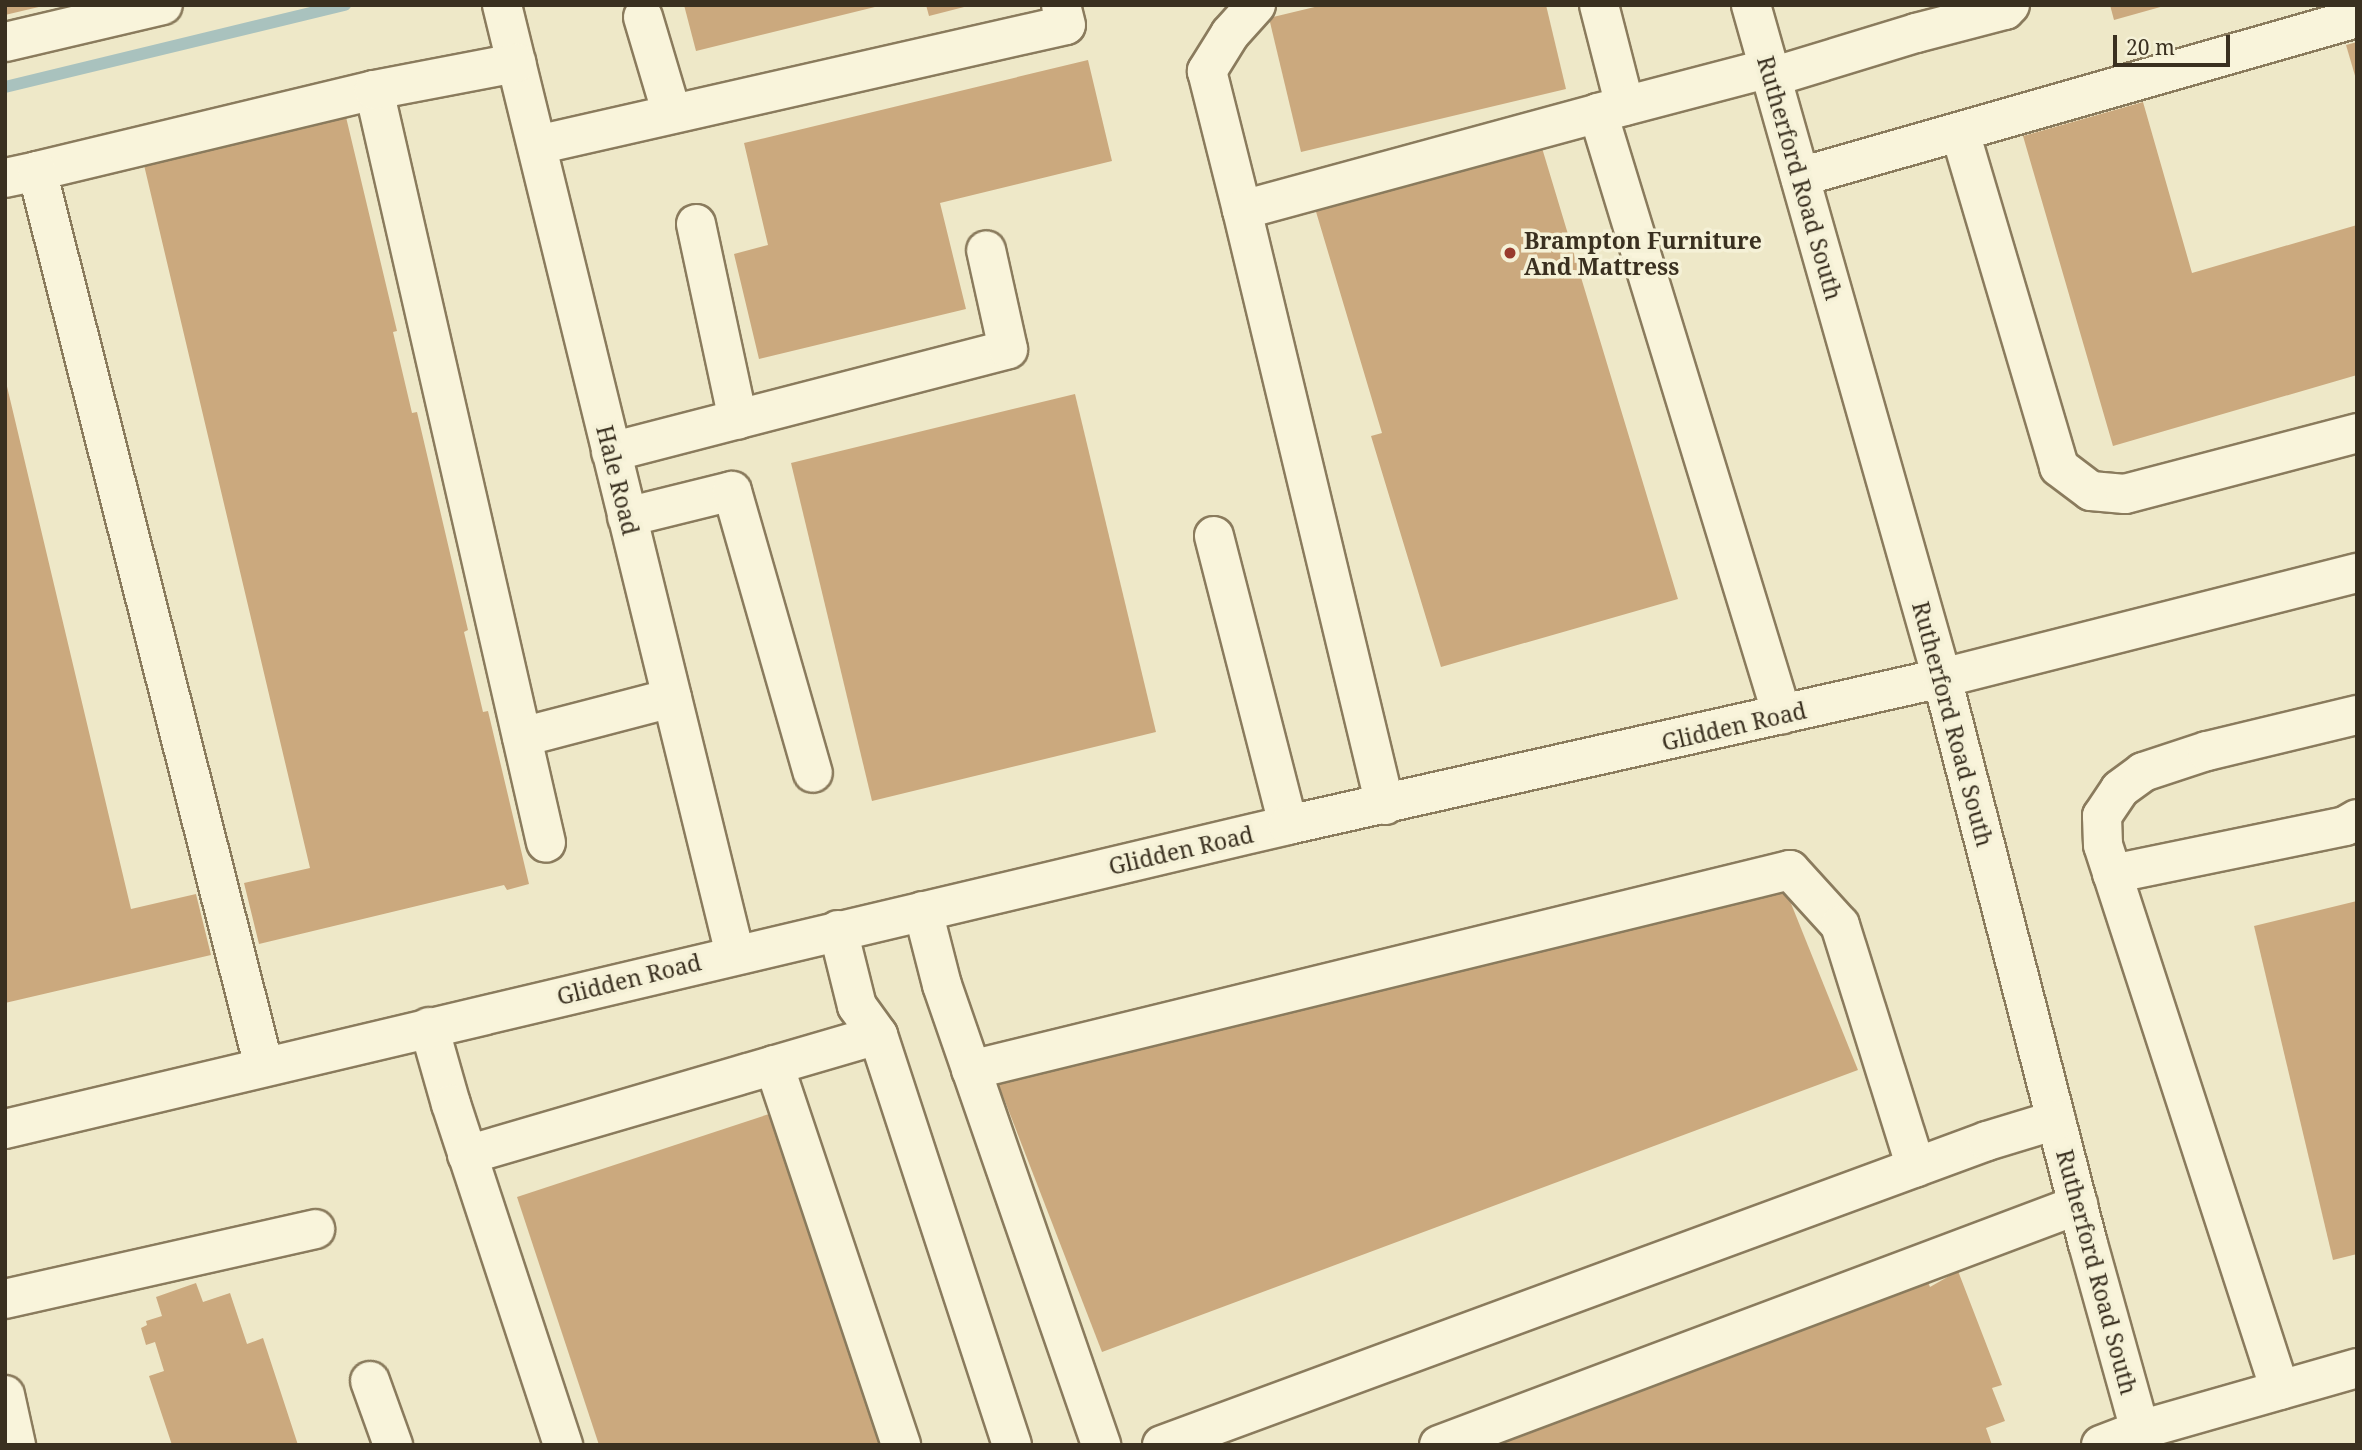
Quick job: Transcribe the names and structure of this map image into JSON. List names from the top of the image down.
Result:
{
  "streets": {
    "street": ["Rutherford Road South", "Hale Road", "Glidden Road"]
  },
  "crossings": [
    ["Rutherford Road South", "Glidden Road"],
    ["Hale Road", "Glidden Road"]
  ],
  "places": ["Brampton Furniture And Mattress"],
  "scale_bar": "20 m"
}
